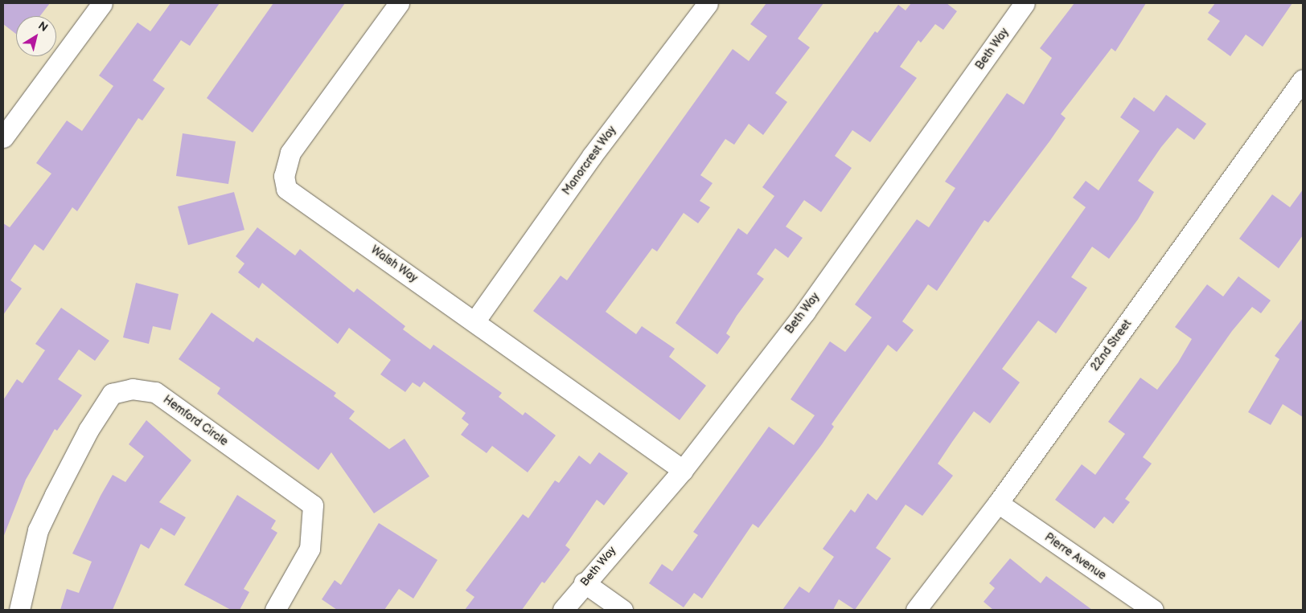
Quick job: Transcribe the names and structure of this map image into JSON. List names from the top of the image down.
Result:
{
  "streets": {
    "street": [
      "Beth Way",
      "Manorcrest Way",
      "Walsh Way",
      "22nd Street",
      "Hemford Circle",
      "Pierre Avenue"
    ]
  },
  "crossings": [
    ["Beth Way", "Walsh Way"],
    ["Manorcrest Way", "Walsh Way"],
    ["22nd Street", "Pierre Avenue"]
  ],
  "north": "top right"
}
